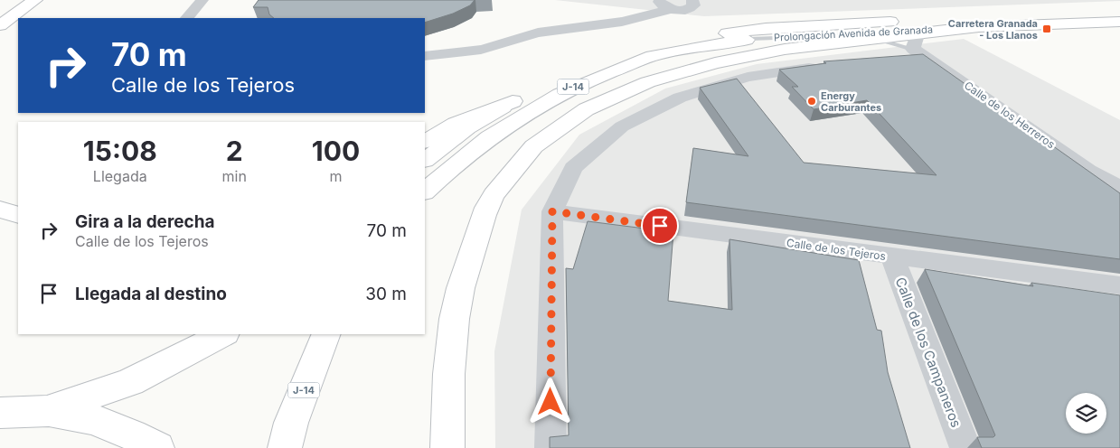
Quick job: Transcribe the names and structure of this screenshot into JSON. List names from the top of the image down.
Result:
{
  "streets": {
    "main road": ["Prolongación Avenida de Granada", "J-14"],
    "street": ["Calle de los Herreros", "Calle de los Tejeros", "Calle de los Campaneros"]
  },
  "crossings": [
    ["Prolongación Avenida de Granada", "J-14"],
    ["Calle de los Tejeros", "Calle de los Campaneros"]
  ],
  "places": {
    "transit": ["Carretera Granada - Los Llanos"],
    "other": ["Energy Carburantes"]
  },
  "page": {
    "turn": ["70 m", "Calle de los Tejeros"],
    "eta": [
      "15:08",
      "Llegada",
      "2",
      "min",
      "100",
      "m"
    ],
    "list": [
      {
        "name": "Gira a la derecha",
        "note": "Calle de los Tejeros",
        "value": "70 m"
      },
      {
        "name": "Llegada al destino",
        "value": "30 m"
      }
    ]
  }
}
